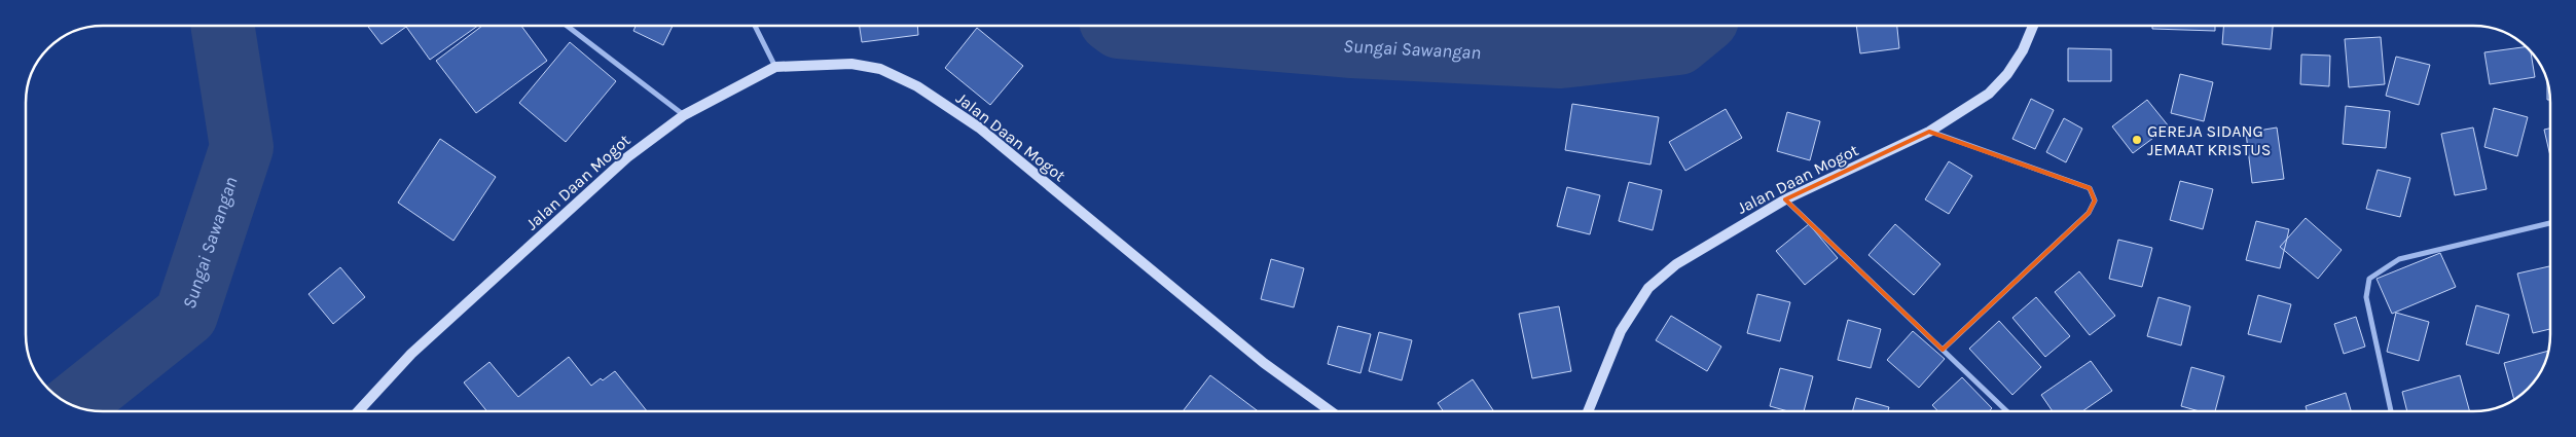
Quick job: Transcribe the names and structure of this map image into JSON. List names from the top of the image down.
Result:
{
  "streets": {
    "main road": ["Jalan Daan Mogot"]
  },
  "water": ["Sungai Sawangan"],
  "places": ["GEREJA SIDANG JEMAAT KRISTUS"]
}
